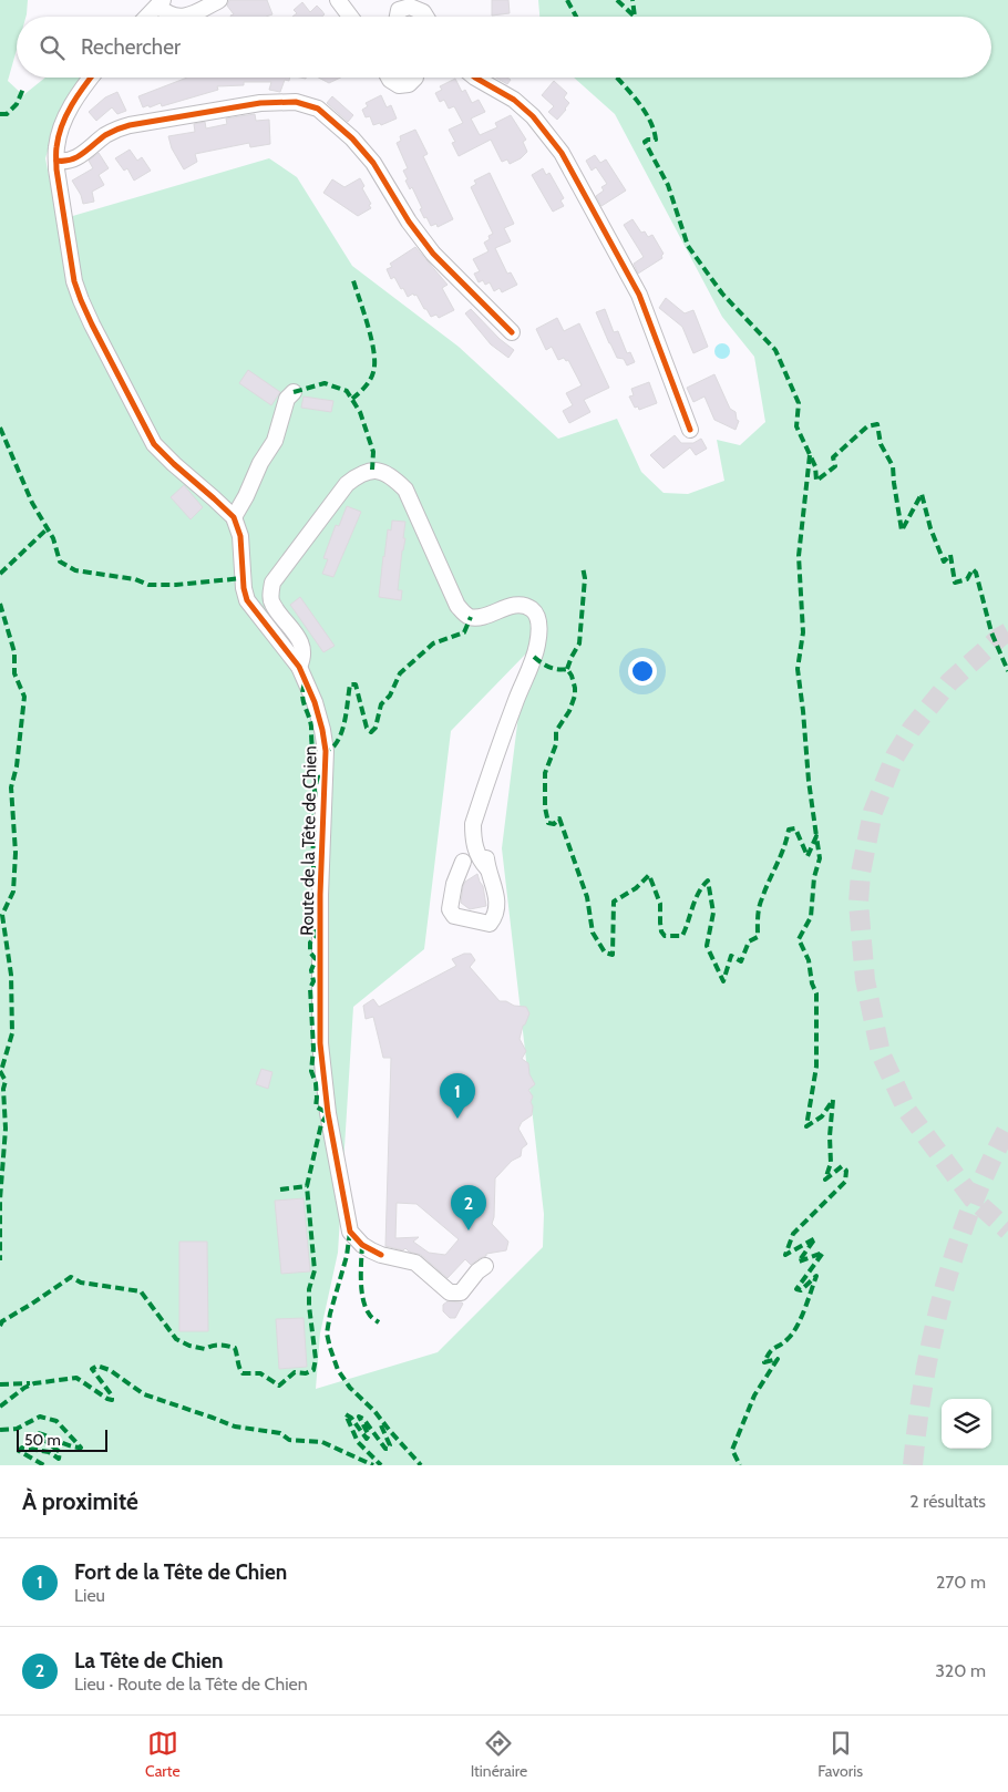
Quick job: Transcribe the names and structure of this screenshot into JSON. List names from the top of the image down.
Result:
{
  "streets": {
    "street": ["Route de la Tête de Chien"]
  },
  "scale_bar": "50 m",
  "page": {
    "search": "Rechercher",
    "pins": ["1", "2"],
    "scale": "50 m",
    "heading": ["À proximité", "2 résultats"],
    "list": [
      {
        "mark": "1",
        "name": "Fort de la Tête de Chien",
        "note": "Lieu",
        "value": "270 m"
      },
      {
        "mark": "2",
        "name": "La Tête de Chien",
        "note": "Lieu · Route de la Tête de Chien",
        "value": "320 m"
      }
    ],
    "nav": ["Carte", "Itinéraire", "Favoris"]
  }
}
